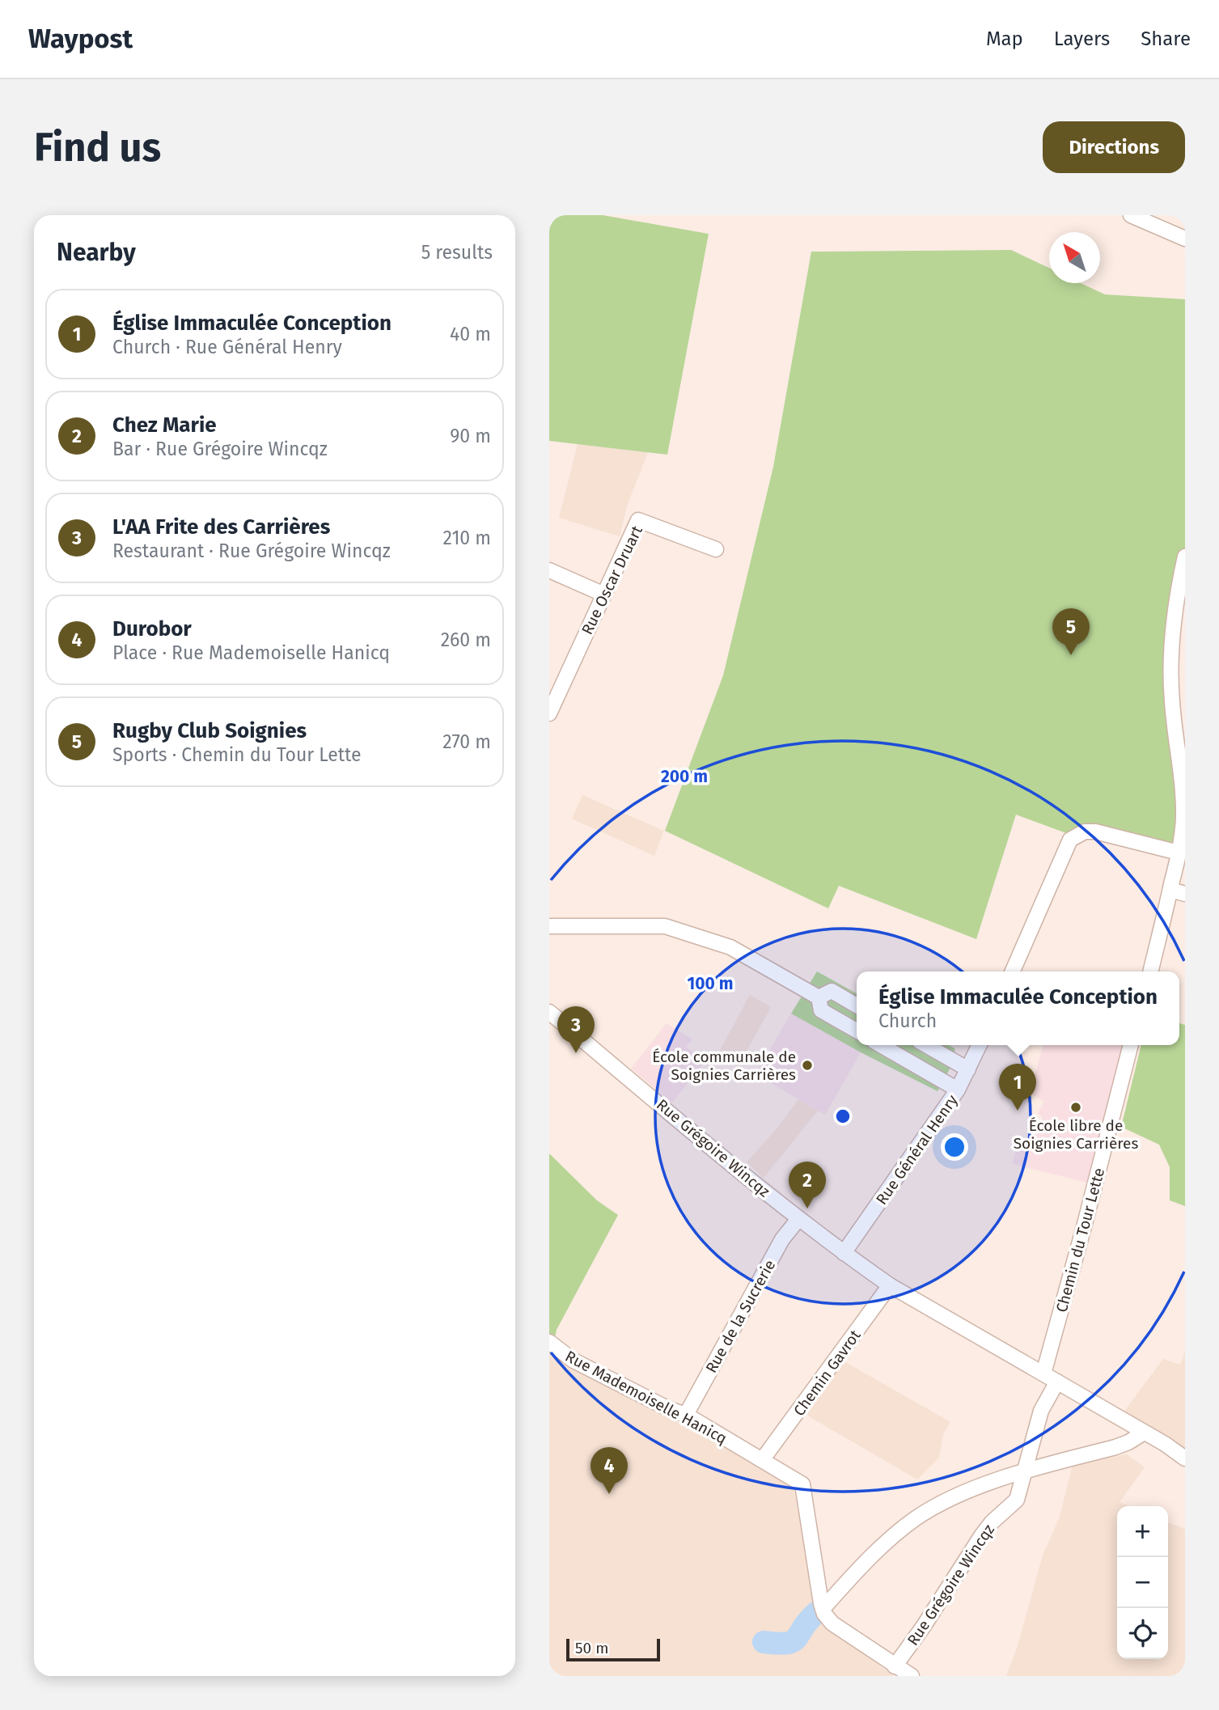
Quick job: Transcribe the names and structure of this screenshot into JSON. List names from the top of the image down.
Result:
{
  "streets": {
    "street": [
      "Rue Oscar Druart",
      "Rue Grégoire Wincqz",
      "Rue Général Henry",
      "Chemin du Tour Lette",
      "Rue de la Sucrerie",
      "Chemin Gavrot",
      "Rue Mademoiselle Hanicq"
    ]
  },
  "crossings": [
    ["Rue Grégoire Wincqz", "Rue Général Henry"],
    ["Rue Grégoire Wincqz", "Chemin du Tour Lette"],
    ["Rue Grégoire Wincqz", "Rue de la Sucrerie"],
    ["Rue Grégoire Wincqz", "Chemin Gavrot"],
    ["Rue de la Sucrerie", "Rue Mademoiselle Hanicq"],
    ["Chemin Gavrot", "Rue Mademoiselle Hanicq"]
  ],
  "places": ["École communale de Soignies Carrières", "École libre de Soignies Carrières"],
  "scale_bar": "50 m",
  "north": "top left",
  "page": {
    "header": "Waypost",
    "nav": ["Map", "Layers", "Share"],
    "buttons": "Directions",
    "title": "Find us",
    "heading": ["Nearby", "5 results"],
    "list": [
      {
        "mark": "1",
        "name": "Église Immaculée Conception",
        "note": "Church · Rue Général Henry",
        "value": "40 m"
      },
      {
        "mark": "2",
        "name": "Chez Marie",
        "note": "Bar · Rue Grégoire Wincqz",
        "value": "90 m"
      },
      {
        "mark": "3",
        "name": "L'AA Frite des Carrières",
        "note": "Restaurant · Rue Grégoire Wincqz",
        "value": "210 m"
      },
      {
        "mark": "4",
        "name": "Durobor",
        "note": "Place · Rue Mademoiselle Hanicq",
        "value": "260 m"
      },
      {
        "mark": "5",
        "name": "Rugby Club Soignies",
        "note": "Sports · Chemin du Tour Lette",
        "value": "270 m"
      }
    ],
    "pins": [
      "5",
      "3",
      "1",
      "2",
      "4"
    ],
    "popup": ["Église Immaculée Conception", "Church"],
    "map_buttons": ["+", "−"],
    "scale": "50 m"
  },
  "rings": ["200 m", "100 m"]
}
